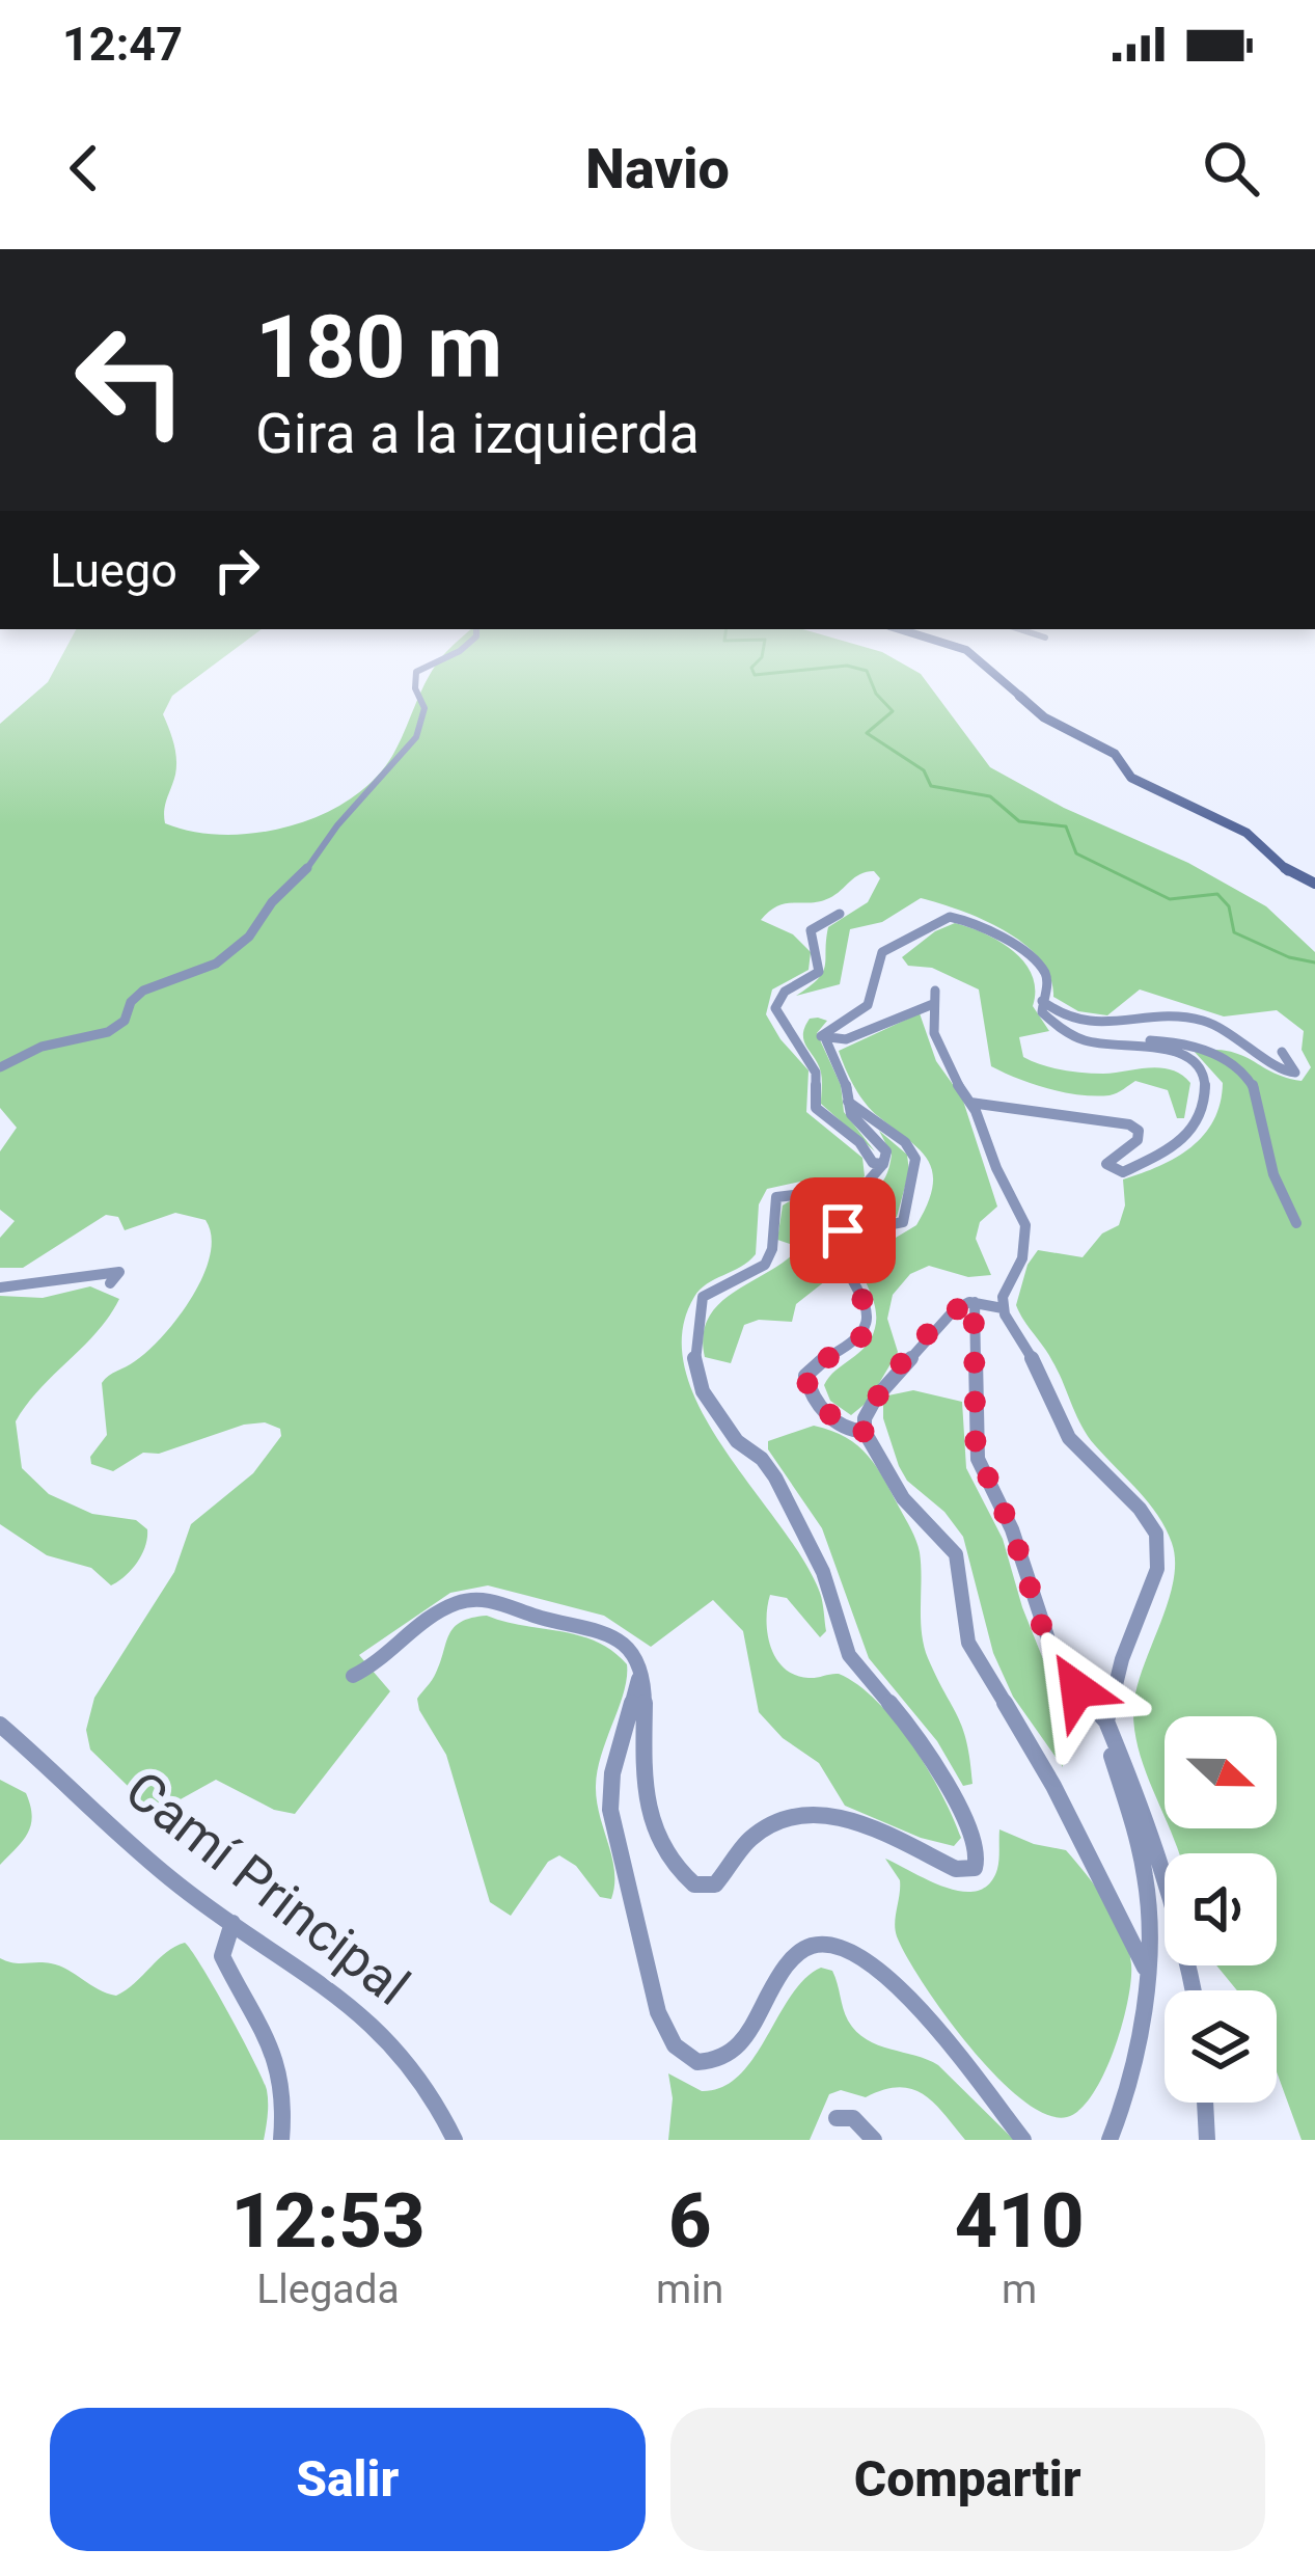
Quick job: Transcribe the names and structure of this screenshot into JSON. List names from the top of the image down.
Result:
{
  "streets": {
    "street": ["Camí Principal"]
  },
  "north": "right",
  "page": {
    "status": "12:47",
    "header": "Navio",
    "turn": ["180 m", "Gira a la izquierda"],
    "then": "Luego",
    "eta": [
      "12:53",
      "Llegada",
      "6",
      "min",
      "410",
      "m"
    ],
    "buttons": ["Salir", "Compartir"]
  }
}
